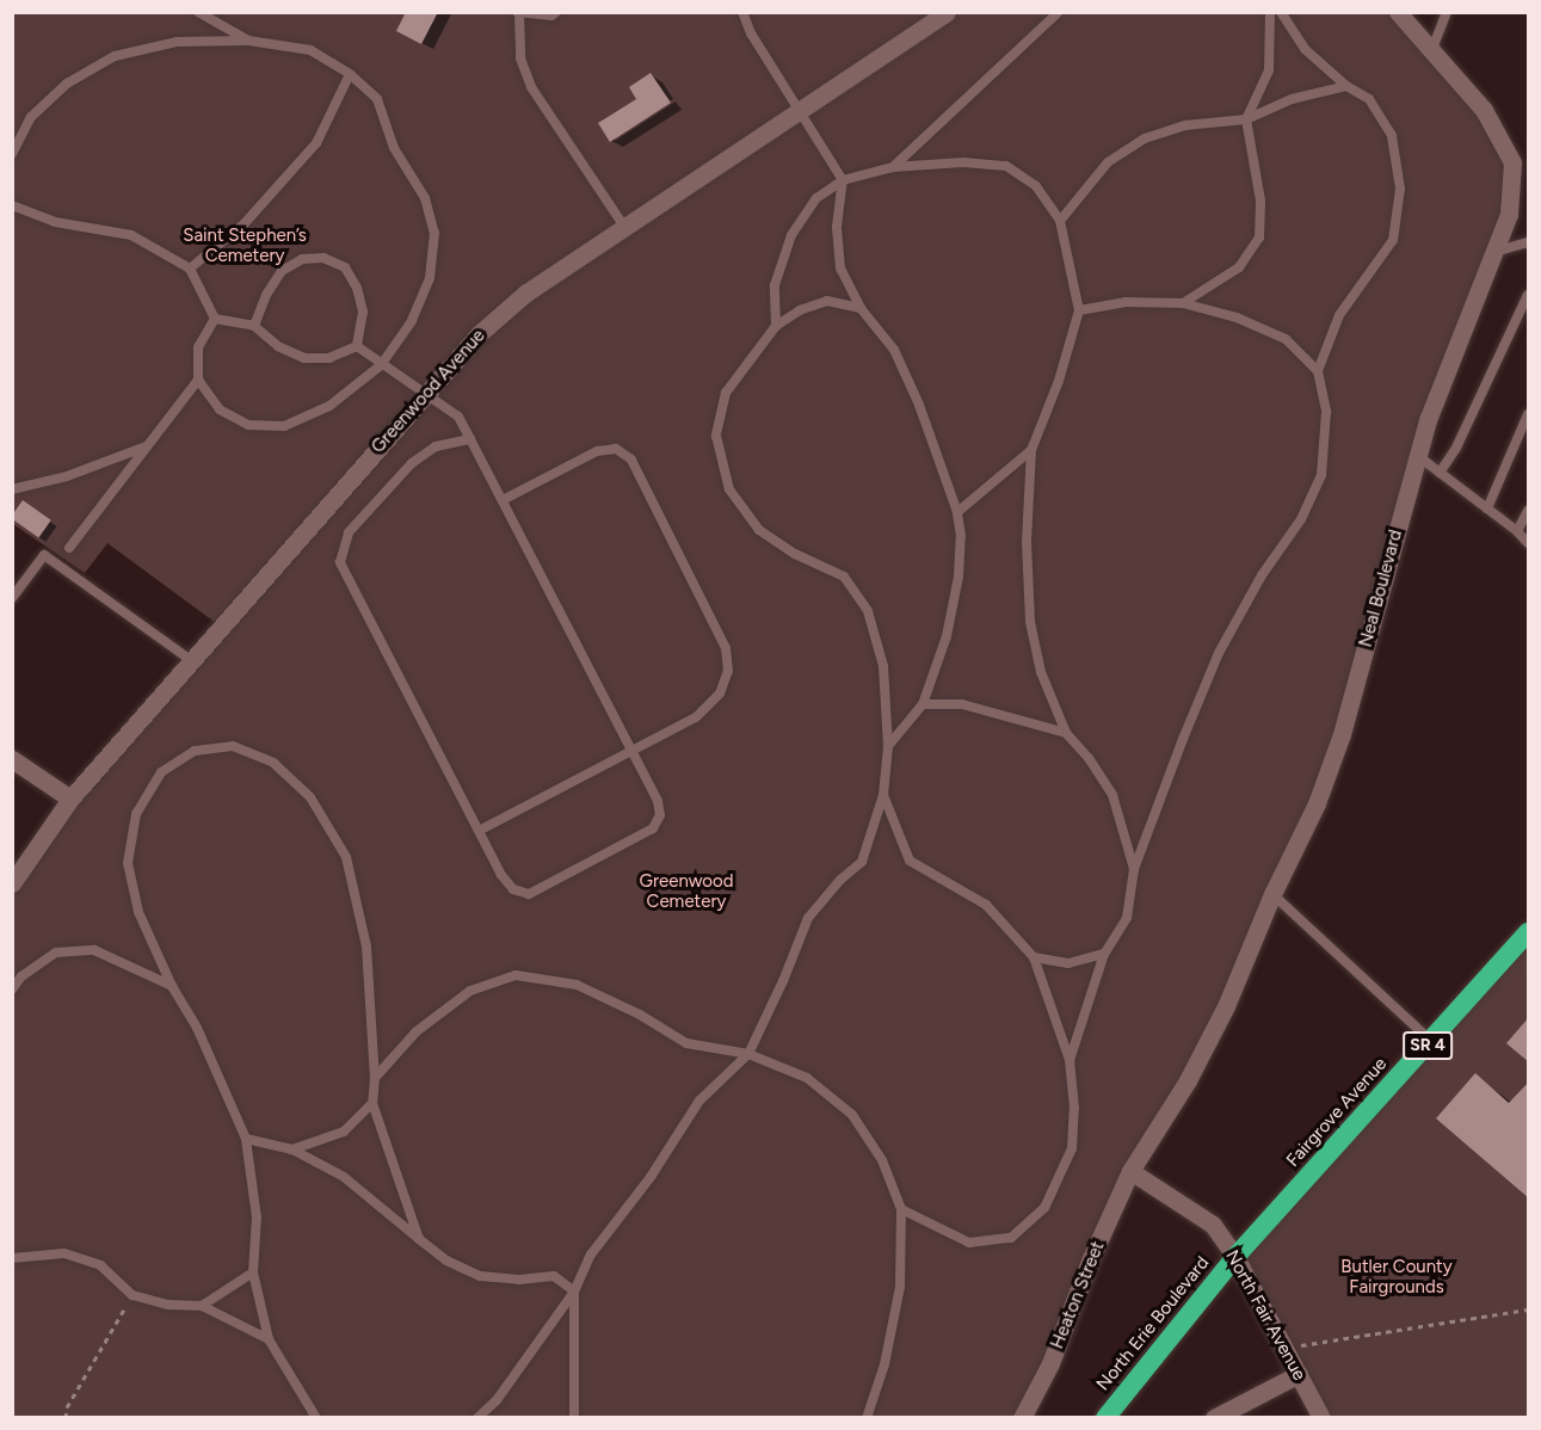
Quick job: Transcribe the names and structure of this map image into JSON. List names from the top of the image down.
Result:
{
  "streets": {
    "highway": ["SR 4", "Fairgrove Avenue", "North Erie Boulevard"],
    "street": [
      "Greenwood Avenue",
      "Neal Boulevard",
      "Heaton Street",
      "North Fair Avenue"
    ]
  },
  "crossings": [
    ["Neal Boulevard", "Heaton Street"],
    ["Neal Boulevard", "North Fair Avenue"],
    ["Fairgrove Avenue", "North Fair Avenue"],
    ["Fairgrove Avenue", "North Erie Boulevard"],
    ["Heaton Street", "North Fair Avenue"],
    ["North Fair Avenue", "North Erie Boulevard"]
  ],
  "parks": ["Saint Stephen’s Cemetery", "Greenwood Cemetery", "Butler County Fairgrounds"]
}
